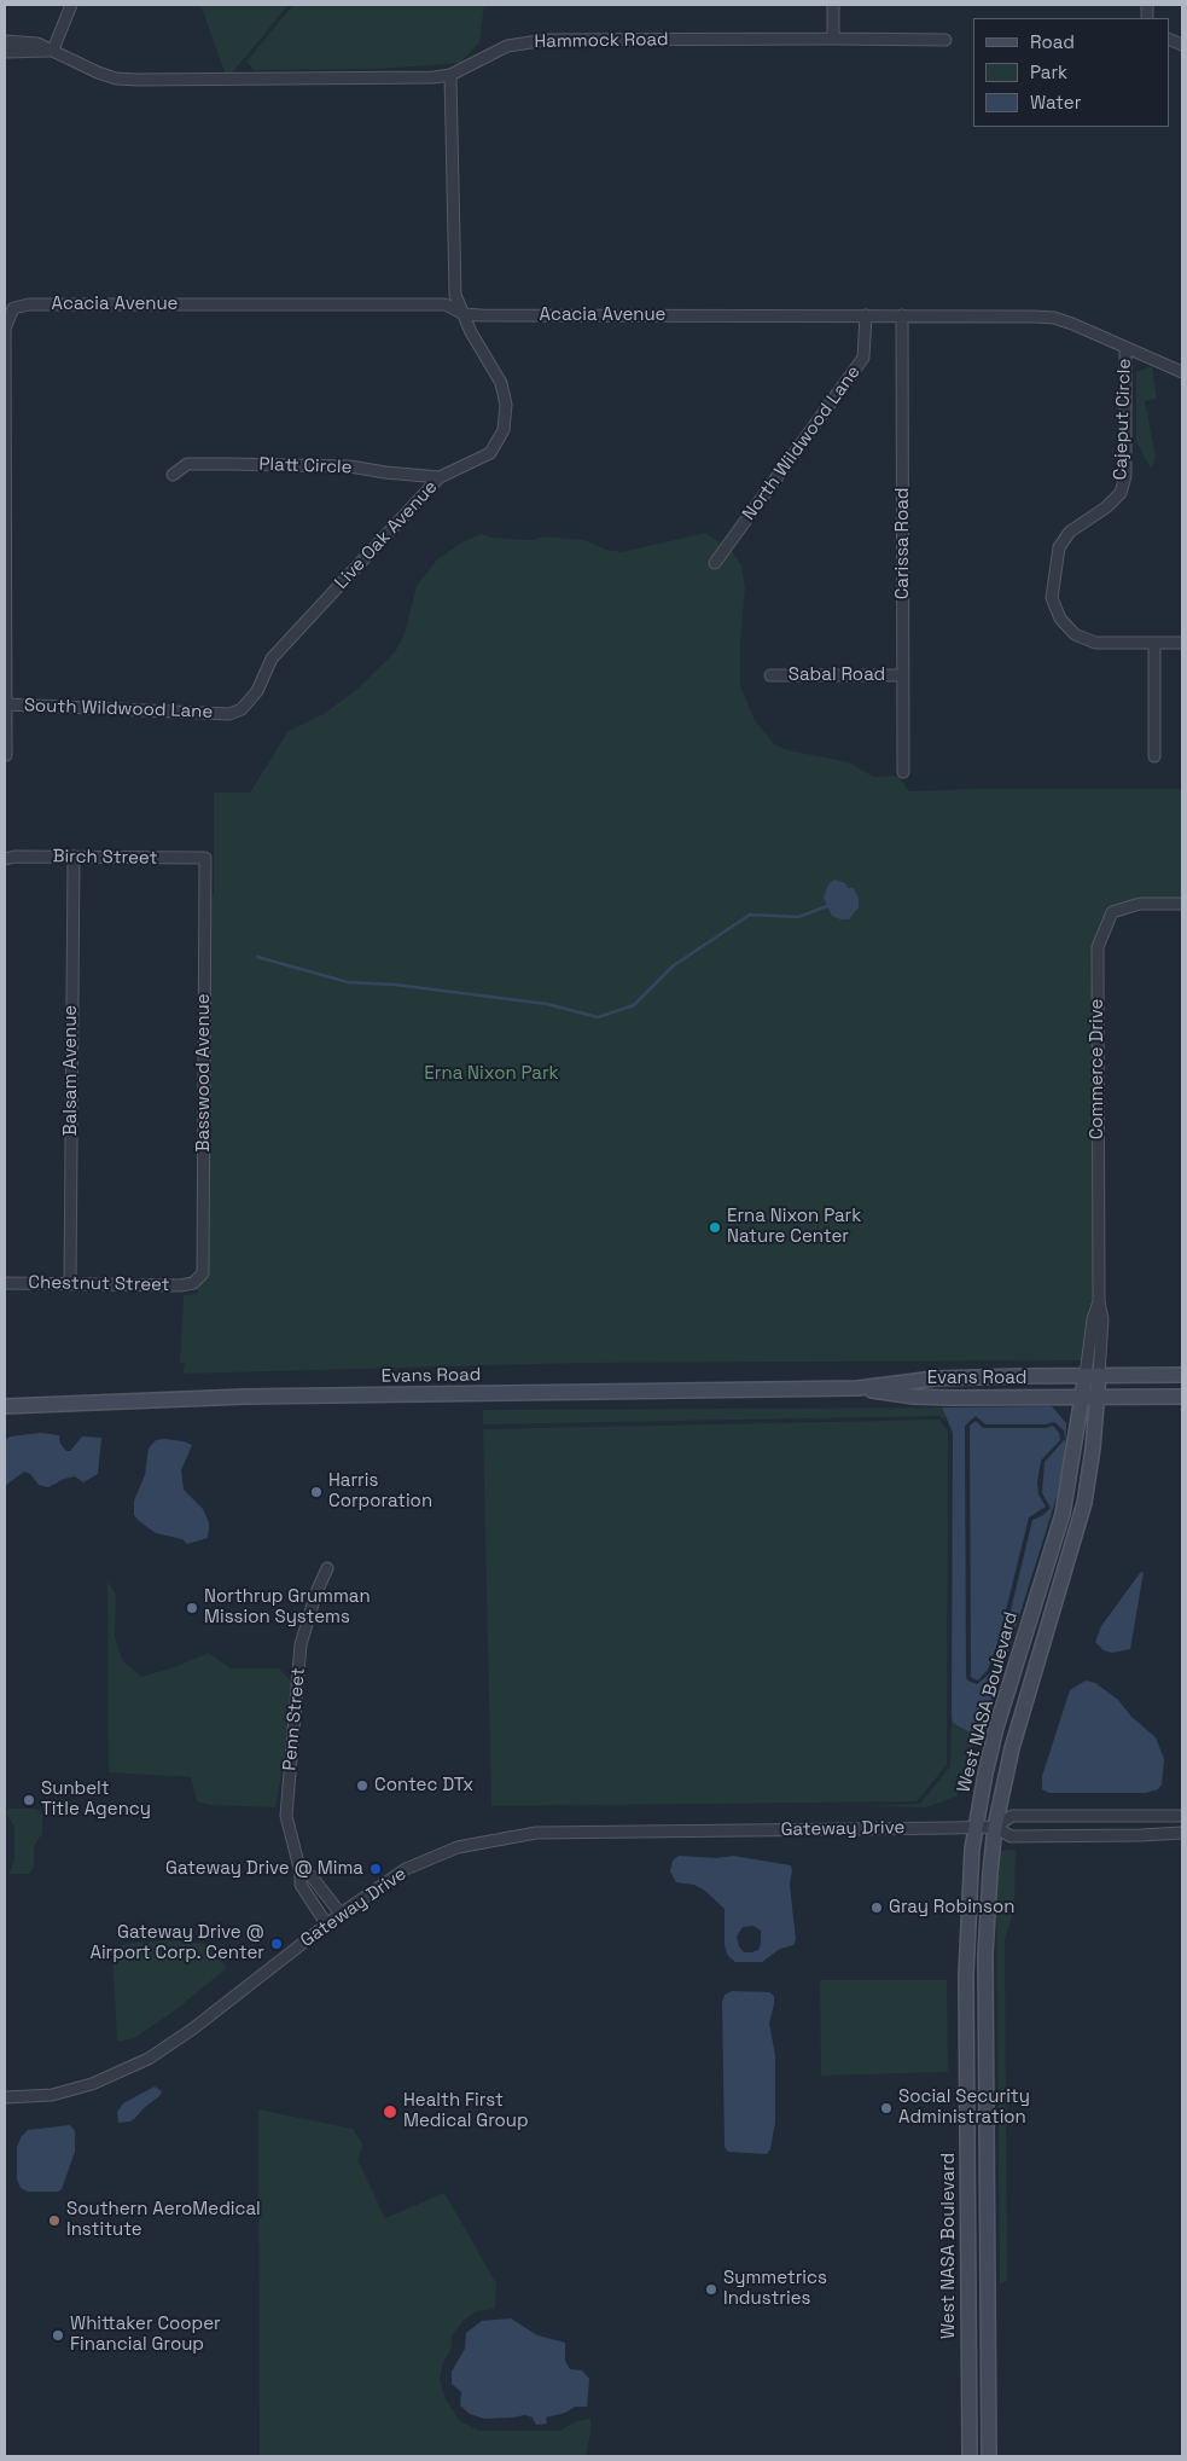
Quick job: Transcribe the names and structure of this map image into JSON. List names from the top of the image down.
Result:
{
  "streets": {
    "main road": ["Evans Road", "West NASA Boulevard"],
    "street": [
      "Hammock Road",
      "Acacia Avenue",
      "Cajeput Circle",
      "North Wildwood Lane",
      "Platt Circle",
      "Live Oak Avenue",
      "Carissa Road",
      "Sabal Road",
      "South Wildwood Lane",
      "Birch Street",
      "Commerce Drive",
      "Balsam Avenue",
      "Basswood Avenue",
      "Chestnut Street",
      "Penn Street",
      "Gateway Drive"
    ]
  },
  "crossings": [
    ["Hammock Road", "Live Oak Avenue"],
    ["Acacia Avenue", "Cajeput Circle"],
    ["Acacia Avenue", "North Wildwood Lane"],
    ["Acacia Avenue", "Live Oak Avenue"],
    ["Acacia Avenue", "Carissa Road"],
    ["Acacia Avenue", "South Wildwood Lane"],
    ["Platt Circle", "Live Oak Avenue"],
    ["Live Oak Avenue", "South Wildwood Lane"],
    ["Carissa Road", "Sabal Road"],
    ["Birch Street", "Balsam Avenue"],
    ["Birch Street", "Basswood Avenue"],
    ["Commerce Drive", "Evans Road"],
    ["Commerce Drive", "West NASA Boulevard"],
    ["Balsam Avenue", "Chestnut Street"],
    ["Basswood Avenue", "Chestnut Street"],
    ["Evans Road", "West NASA Boulevard"],
    ["West NASA Boulevard", "Gateway Drive"],
    ["Penn Street", "Gateway Drive"]
  ],
  "parks": ["Erna Nixon Park"],
  "places": [
    "Erna Nixon Park Nature Center",
    "Harris Corporation",
    "Northrup Grumman Mission Systems",
    "Contec DTx",
    "Sunbelt Title Agency",
    "Gateway Drive @ Mima",
    "Gray Robinson",
    "Gateway Drive @ Airport Corp. Center",
    "Social Security Administration",
    "Health First Medical Group",
    "Southern AeroMedical Institute",
    "Symmetrics Industries",
    "Whittaker Cooper Financial Group"
  ],
  "legend": ["Road", "Park", "Water"]
}
